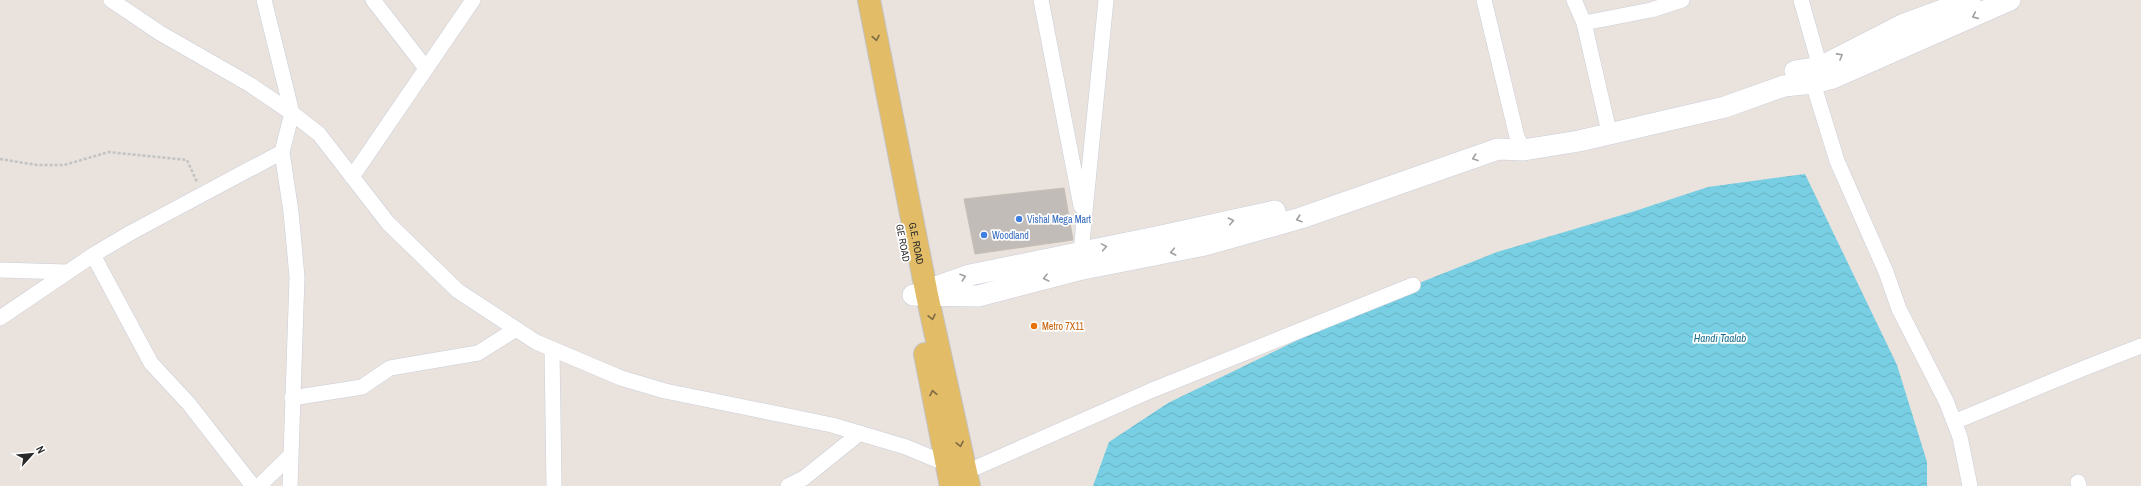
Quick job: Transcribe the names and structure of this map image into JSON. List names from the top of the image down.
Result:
{
  "streets": {
    "main road": ["GE ROAD", "G.E. ROAD"]
  },
  "crossings": [
    ["GE ROAD", "G.E. ROAD"]
  ],
  "one_way": ["G.E. ROAD"],
  "water": ["Handi Taalab"],
  "places": ["Vishal Mega Mart", "Woodland", "Metro 7X11"],
  "north": "top right"
}
